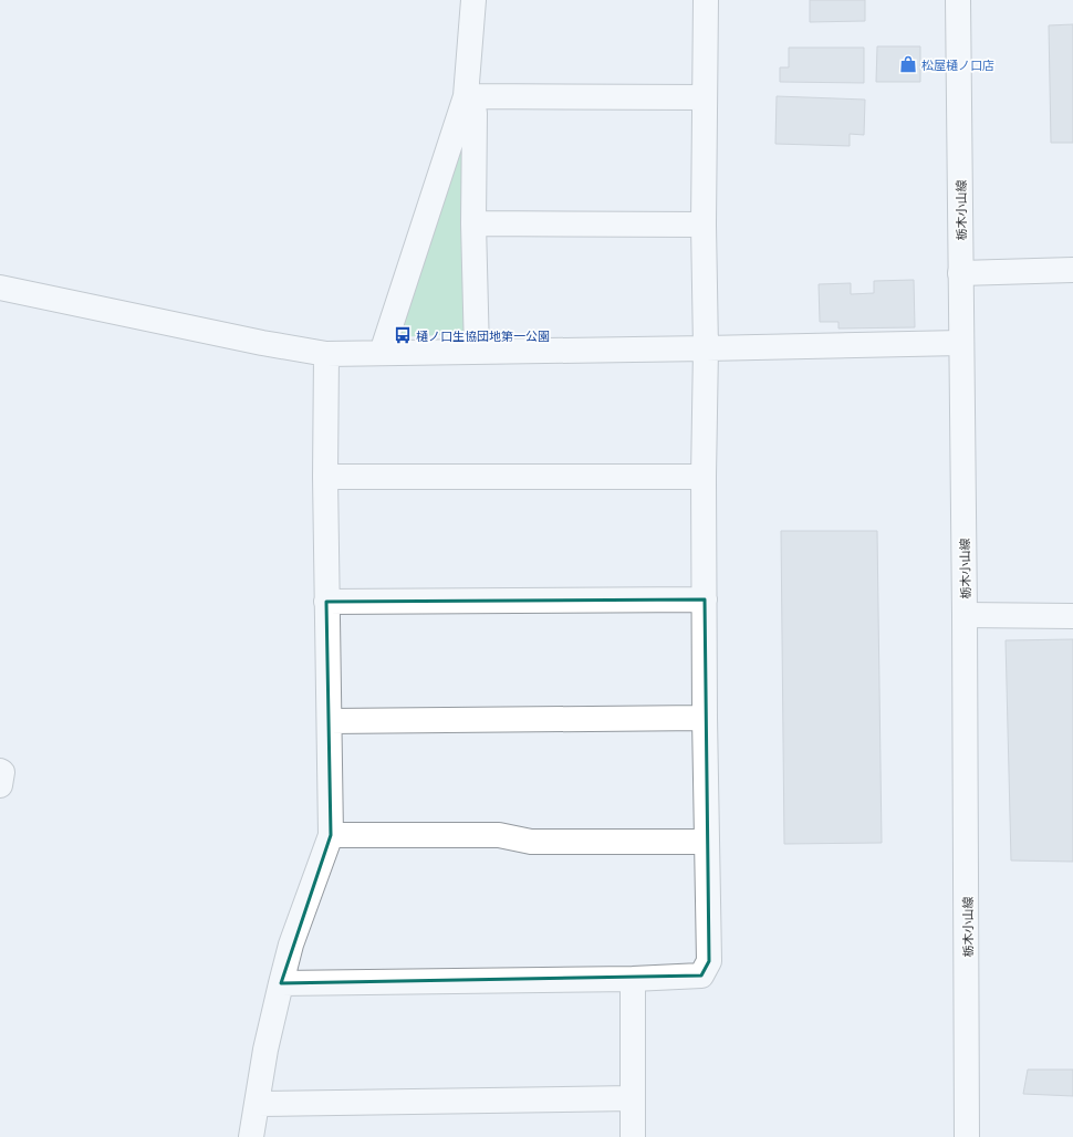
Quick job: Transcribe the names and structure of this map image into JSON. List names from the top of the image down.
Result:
{
  "streets": {
    "street": ["栃木小山線"]
  },
  "places": {
    "shop": ["松屋樋ノ口店"],
    "bus stop": ["樋ノ口生協団地第一公園"]
  }
}
